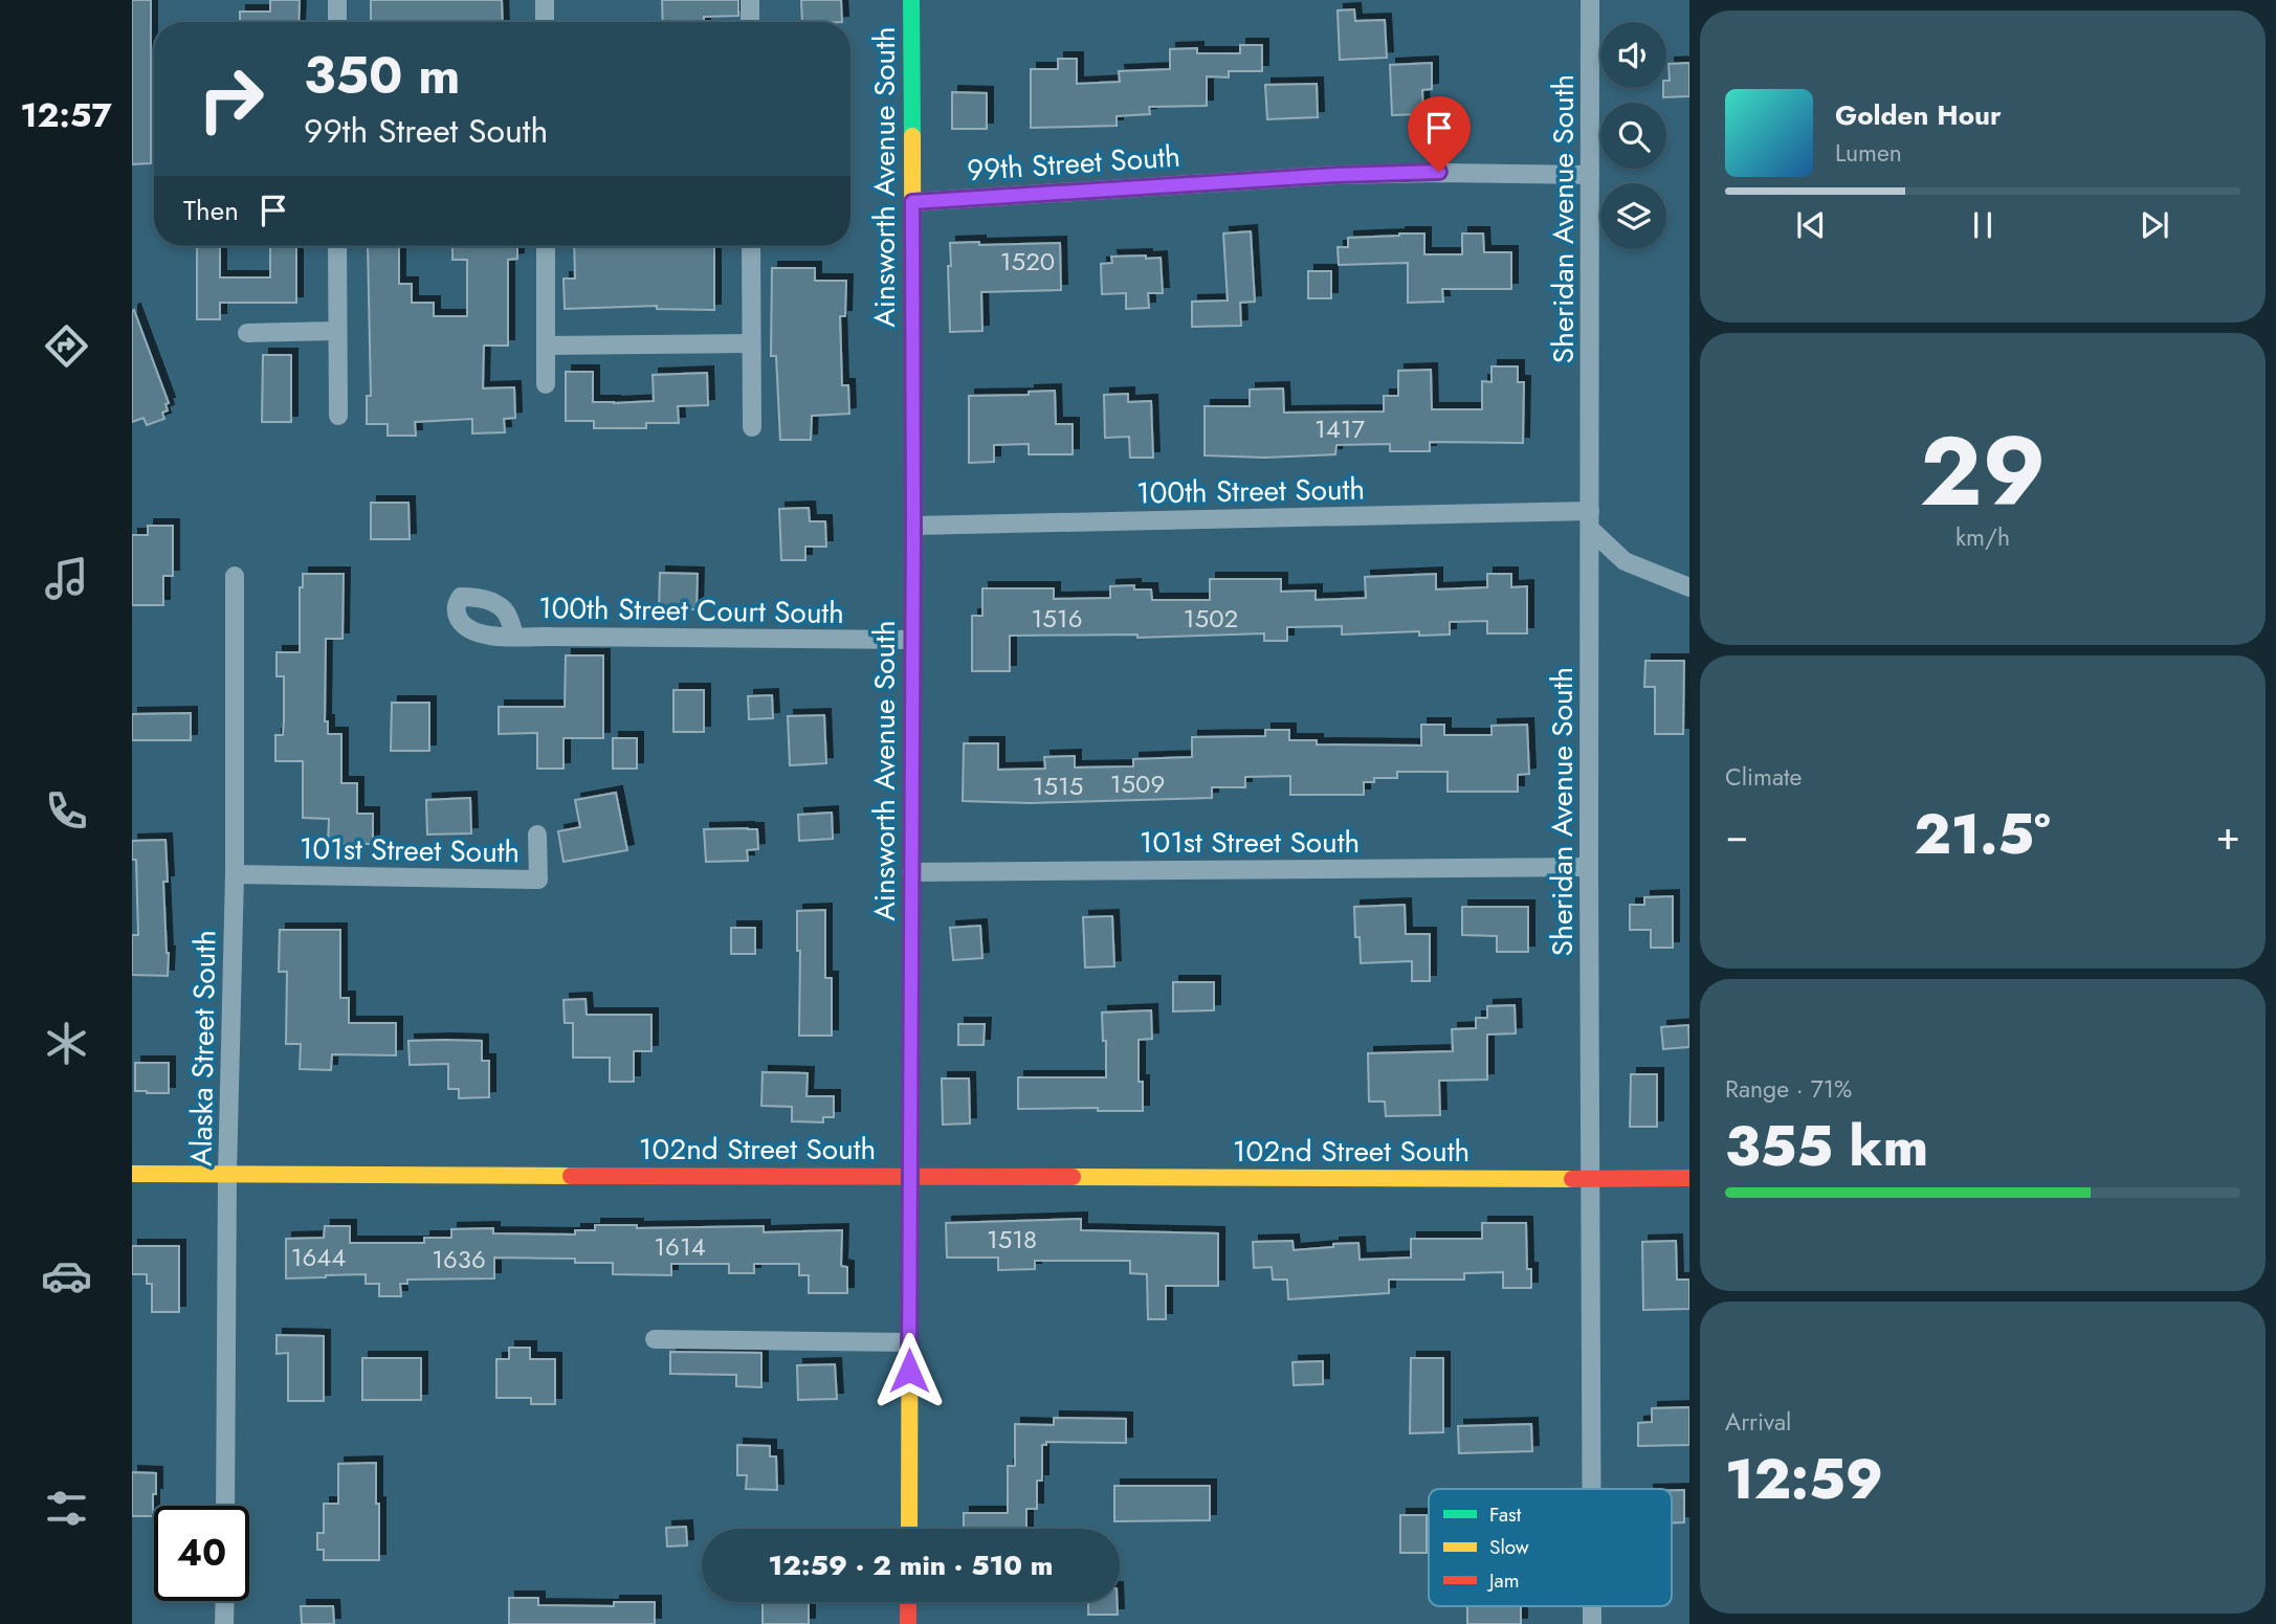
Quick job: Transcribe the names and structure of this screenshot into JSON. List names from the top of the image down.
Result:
{
  "streets": {
    "street": [
      "99th Street South",
      "Ainsworth Avenue South",
      "Sheridan Avenue South",
      "100th Street South",
      "100th Street Court South",
      "101st Street South",
      "Alaska Street South",
      "102nd Street South"
    ]
  },
  "crossings": [
    ["99th Street South", "Ainsworth Avenue South"],
    ["99th Street South", "Sheridan Avenue South"],
    ["Ainsworth Avenue South", "100th Street South"],
    ["Ainsworth Avenue South", "100th Street Court South"],
    ["Ainsworth Avenue South", "101st Street South"],
    ["Ainsworth Avenue South", "102nd Street South"],
    ["Sheridan Avenue South", "100th Street South"],
    ["Sheridan Avenue South", "101st Street South"],
    ["Sheridan Avenue South", "102nd Street South"],
    ["101st Street South", "Alaska Street South"],
    ["Alaska Street South", "102nd Street South"]
  ],
  "house_numbers": [
    "1520",
    "1417",
    "1516",
    "1502",
    "1509",
    "1515",
    "1518",
    "1614",
    "1644",
    "1636"
  ],
  "legend": ["Fast", "Slow", "Jam"],
  "page": {
    "tabs": "12:57",
    "turn": ["350 m", "99th Street South"],
    "song": ["Golden Hour", "Lumen"],
    "then": "Then",
    "tile": [
      ["29", "km/h"],
      "Climate",
      ["Range · 71%", "355 km"],
      ["Arrival", "12:59"]
    ],
    "heat": ["−", "21.5°", "+"],
    "limit": "40",
    "trip": "12:59 · 2 min · 510 m"
  }
}
